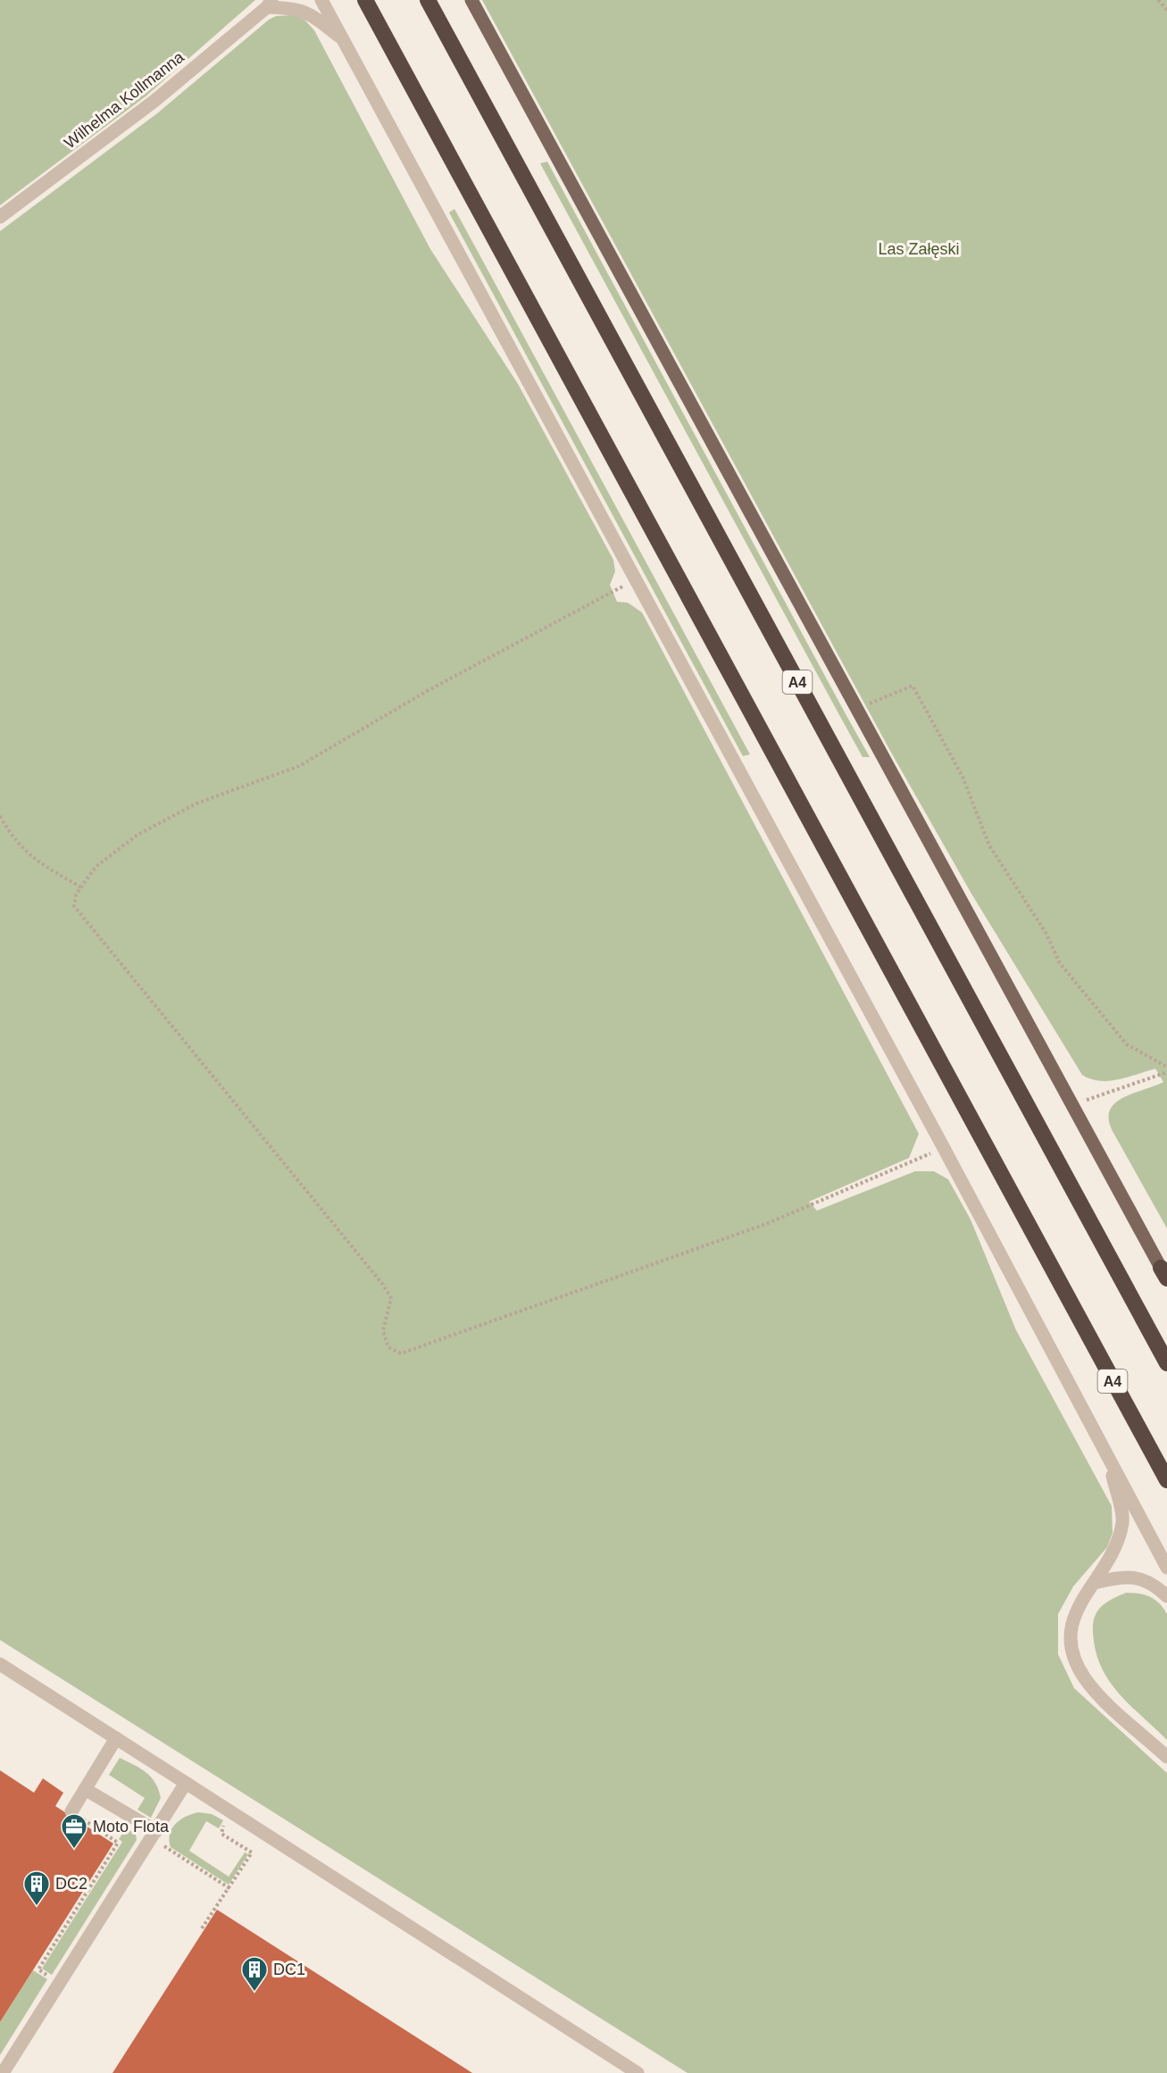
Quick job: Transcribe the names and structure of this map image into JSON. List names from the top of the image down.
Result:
{
  "streets": {
    "highway": ["A4"],
    "street": ["Wilhelma Kollmanna"]
  },
  "parks": ["Las Załęski"],
  "places": {
    "office": ["Moto Flota"],
    "building": ["DC2", "DC1"]
  }
}
